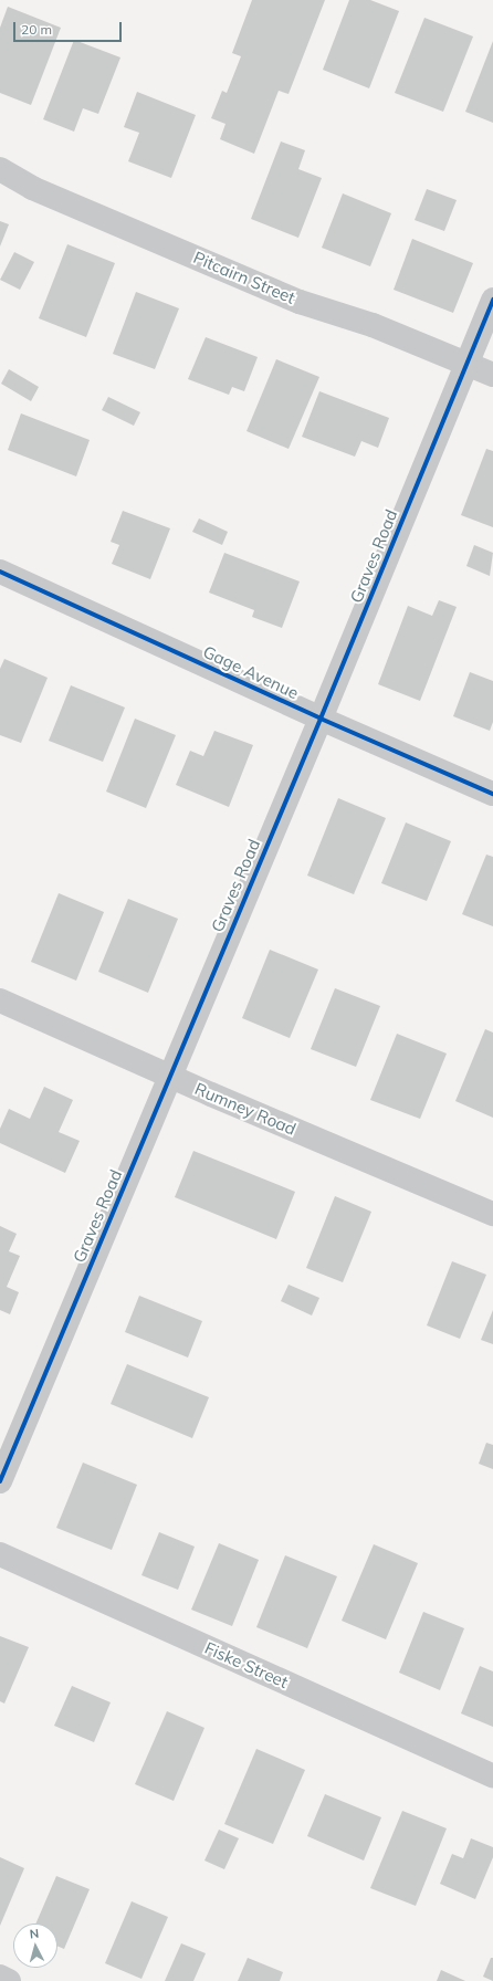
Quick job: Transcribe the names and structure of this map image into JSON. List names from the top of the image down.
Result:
{
  "streets": {
    "street": [
      "Pitcairn Street",
      "Graves Road",
      "Gage Avenue",
      "Rumney Road",
      "Fiske Street"
    ]
  },
  "crossings": [
    ["Pitcairn Street", "Graves Road"],
    ["Graves Road", "Gage Avenue"],
    ["Graves Road", "Rumney Road"]
  ],
  "scale_bar": "20 m",
  "north": "top"
}
